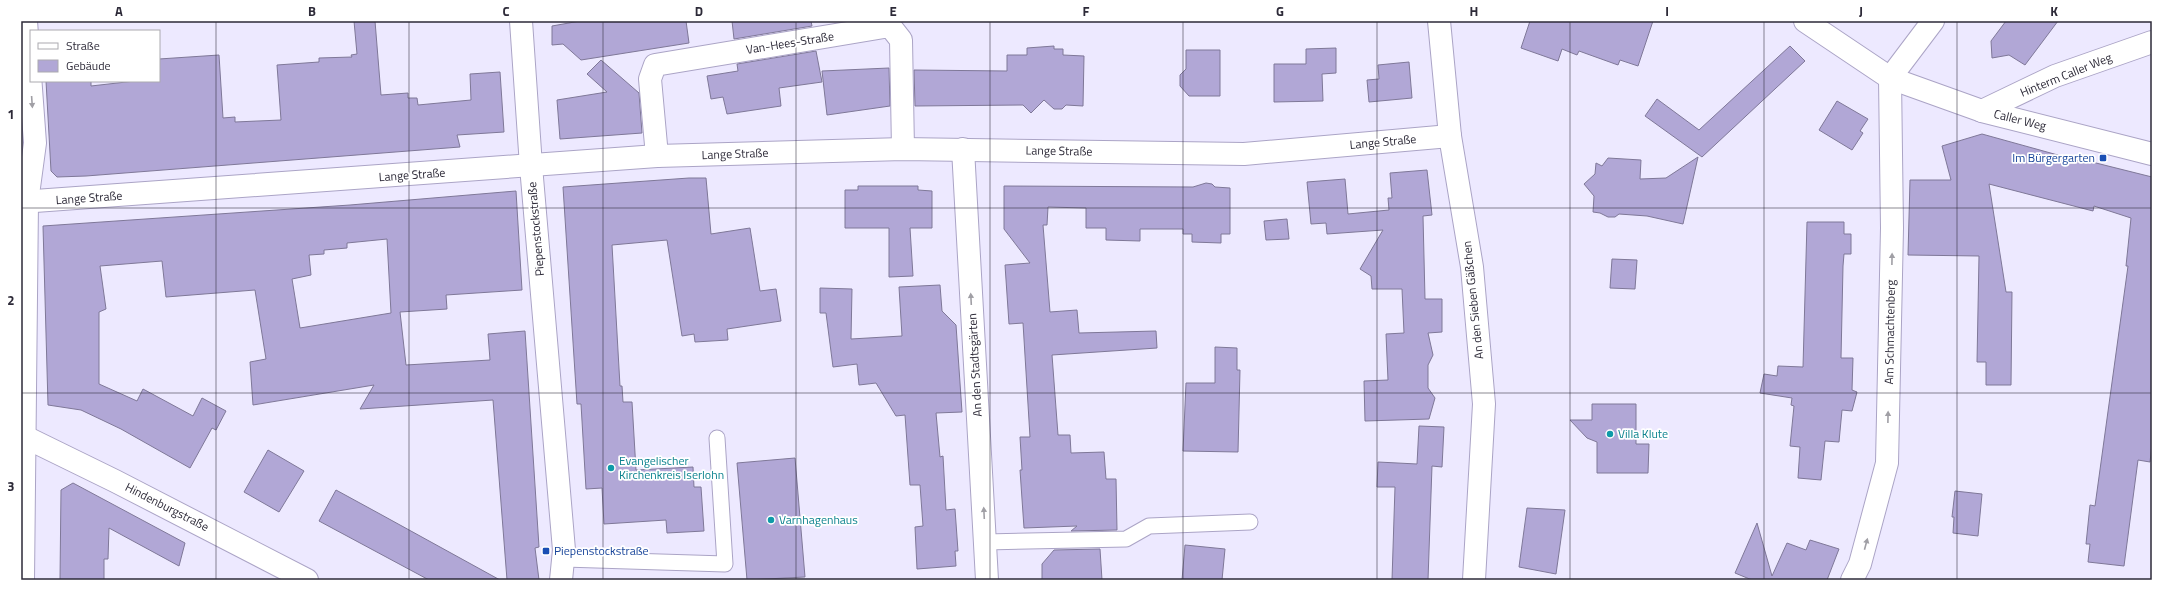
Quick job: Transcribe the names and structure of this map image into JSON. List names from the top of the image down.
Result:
{
  "streets": {
    "street": [
      "Van-Hees-Straße",
      "Hinterm Caller Weg",
      "Caller Weg",
      "Lange Straße",
      "Piepenstockstraße",
      "An den Sieben Gäßchen",
      "Am Schmachtenberg",
      "An den Stadtsgärten",
      "Hindenburgstraße"
    ]
  },
  "crossings": [
    ["Van-Hees-Straße", "Lange Straße"],
    ["Hinterm Caller Weg", "Caller Weg"],
    ["Caller Weg", "Am Schmachtenberg"],
    ["Lange Straße", "Piepenstockstraße"],
    ["Lange Straße", "An den Sieben Gäßchen"],
    ["Lange Straße", "An den Stadtsgärten"]
  ],
  "one_way": ["Am Schmachtenberg", "An den Stadtsgärten"],
  "places": {
    "transit": ["Im Bürgergarten", "Piepenstockstraße"],
    "other": ["Villa Klute", "Evangelischer Kirchenkreis Iserlohn", "Varnhagenhaus"]
  },
  "legend": ["Straße", "Gebäude"],
  "grid": {
    "columns": [
      "A",
      "B",
      "C",
      "D",
      "E",
      "F",
      "G",
      "H",
      "I",
      "J",
      "K"
    ],
    "rows": ["1", "2", "3"]
  }
}
